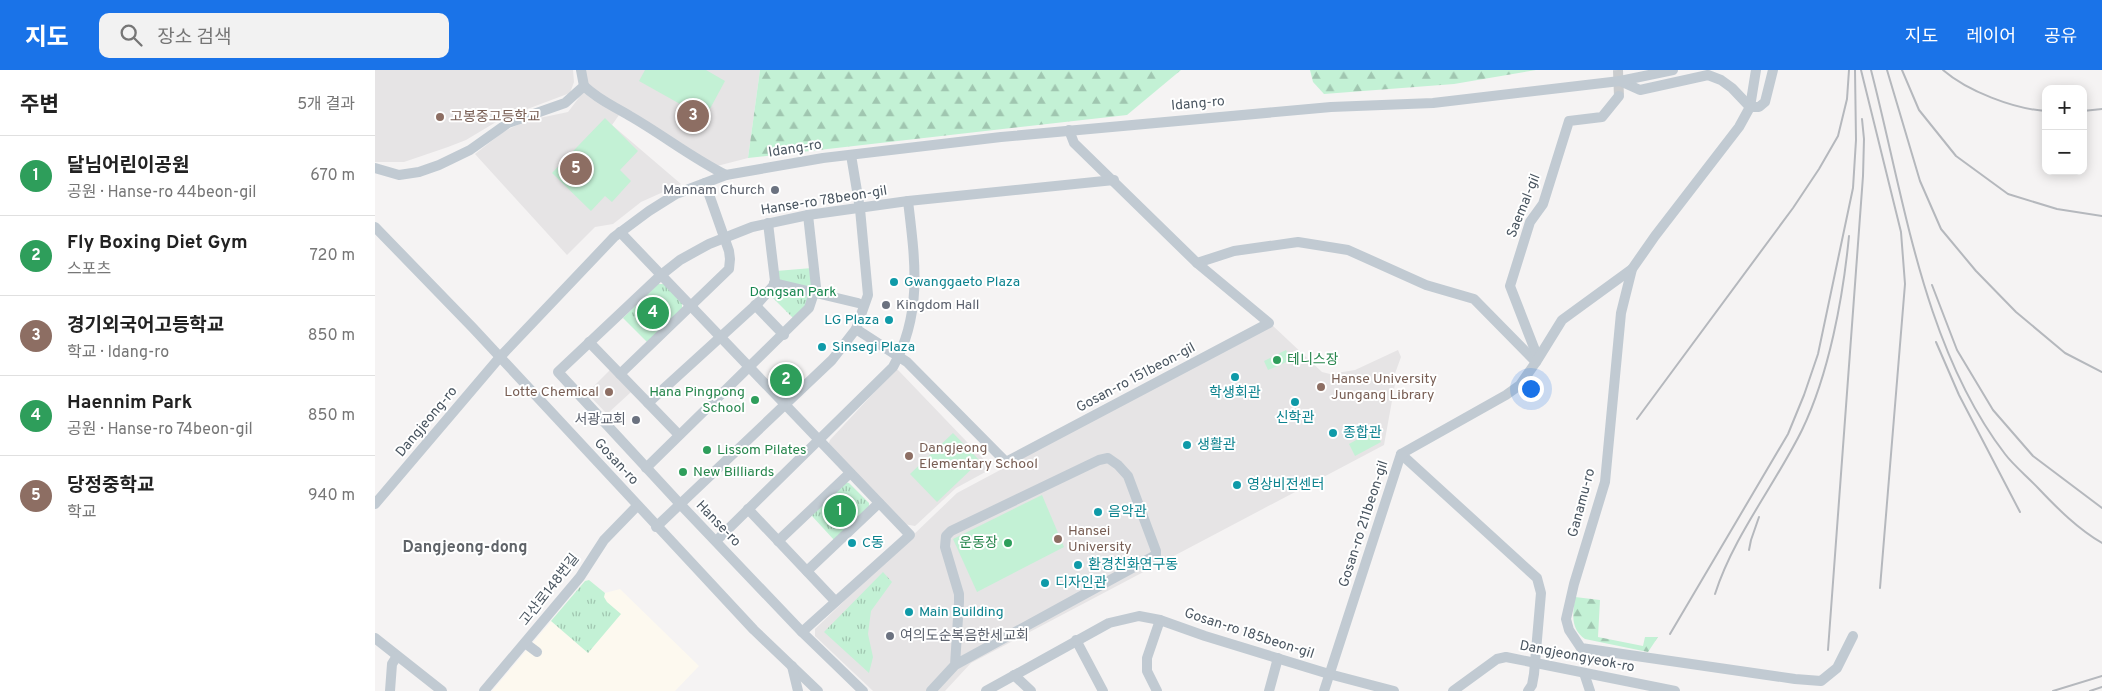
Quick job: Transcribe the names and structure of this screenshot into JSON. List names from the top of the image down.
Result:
{
  "streets": {
    "street": [
      "Idang-ro",
      "Hanse-ro 78beon-gil",
      "Saemal-gil",
      "Gosan-ro 151beon-gil",
      "Dangjeong-ro",
      "Gosan-ro",
      "Ganamu-ro",
      "Hanse-ro",
      "Gosan-ro 211beon-gil",
      "고산로148번길",
      "Gosan-ro 185beon-gil",
      "Dangjeongyeok-ro"
    ]
  },
  "crossings": [
    ["Idang-ro", "Gosan-ro 151beon-gil"],
    ["Idang-ro", "Dangjeong-ro"],
    ["Idang-ro", "Gosan-ro"],
    ["Hanse-ro 78beon-gil", "Gosan-ro 151beon-gil"],
    ["Hanse-ro 78beon-gil", "Hanse-ro"],
    ["Saemal-gil", "Gosan-ro 211beon-gil"],
    ["Dangjeong-ro", "Gosan-ro"],
    ["Gosan-ro", "고산로148번길"],
    ["Ganamu-ro", "Gosan-ro 211beon-gil"],
    ["Gosan-ro 211beon-gil", "Gosan-ro 185beon-gil"]
  ],
  "districts": ["Dangjeong-dong"],
  "parks": ["Dongsan Park"],
  "places": [
    "고봉중고등학교",
    "Mannam Church",
    "Gwanggaeto Plaza",
    "Kingdom Hall",
    "LG Plaza",
    "Sinsegi Plaza",
    "테니스장",
    "학생회관",
    "Hanse University Jungang Library",
    "Lotte Chemical",
    "Hana Pingpong School",
    "신학관",
    "서광교회",
    "종합관",
    "생활관",
    "Lissom Pilates",
    "Dangjeong Elementary School",
    "New Billiards",
    "영상비전센터",
    "음악관",
    "Hansei University",
    "C동",
    "운동장",
    "환경친화연구동",
    "디자인관",
    "Main Building",
    "여의도순복음한세교회"
  ],
  "page": {
    "header": "지도",
    "search": "장소 검색",
    "nav": ["지도", "레이어", "공유"],
    "heading": ["주변", "5개 결과"],
    "map_buttons": ["+", "−"],
    "pins": [
      "3",
      "5",
      "4",
      "2",
      "1"
    ],
    "list": [
      {
        "mark": "1",
        "name": "달님어린이공원",
        "note": "공원 · Hanse-ro 44beon-gil",
        "value": "670 m"
      },
      {
        "mark": "2",
        "name": "Fly Boxing Diet Gym",
        "note": "스포츠",
        "value": "720 m"
      },
      {
        "mark": "3",
        "name": "경기외국어고등학교",
        "note": "학교 · Idang-ro",
        "value": "850 m"
      },
      {
        "mark": "4",
        "name": "Haennim Park",
        "note": "공원 · Hanse-ro 74beon-gil",
        "value": "850 m"
      },
      {
        "mark": "5",
        "name": "당정중학교",
        "note": "학교",
        "value": "940 m"
      }
    ]
  }
}
